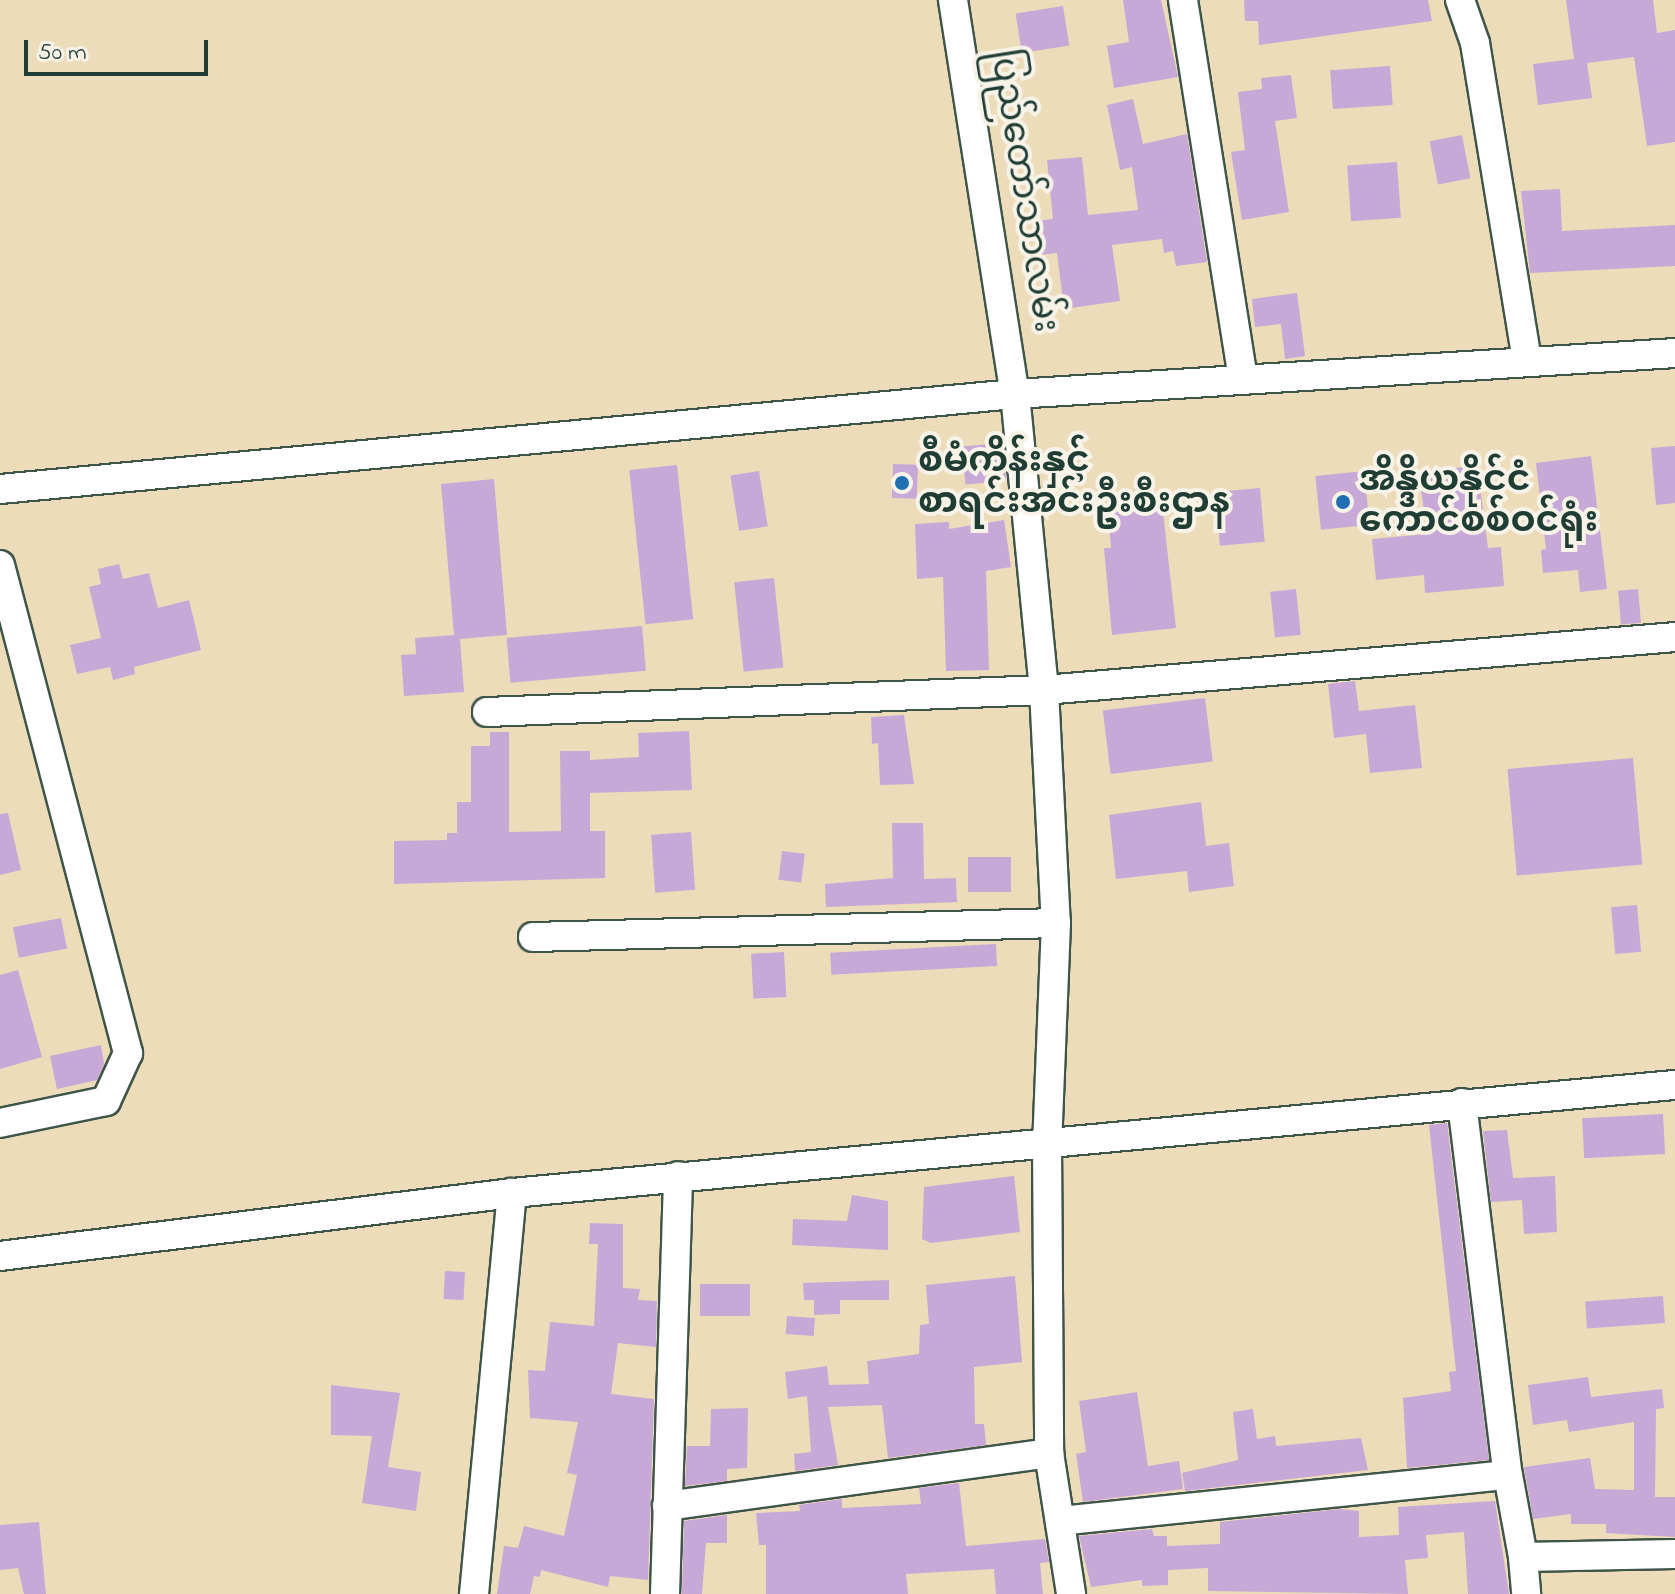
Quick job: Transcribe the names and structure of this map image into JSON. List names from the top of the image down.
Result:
{
  "streets": {
    "street": ["ပြည်တော်သာလမ်း"]
  },
  "places": ["စီမံကိန်းနှင့် စာရင်းအင်းဦးစီးဌာန", "အိန္ဒိယနိုင်ငံ ကောင်စစ်ဝင်ရုံး"],
  "scale_bar": "50 m"
}
